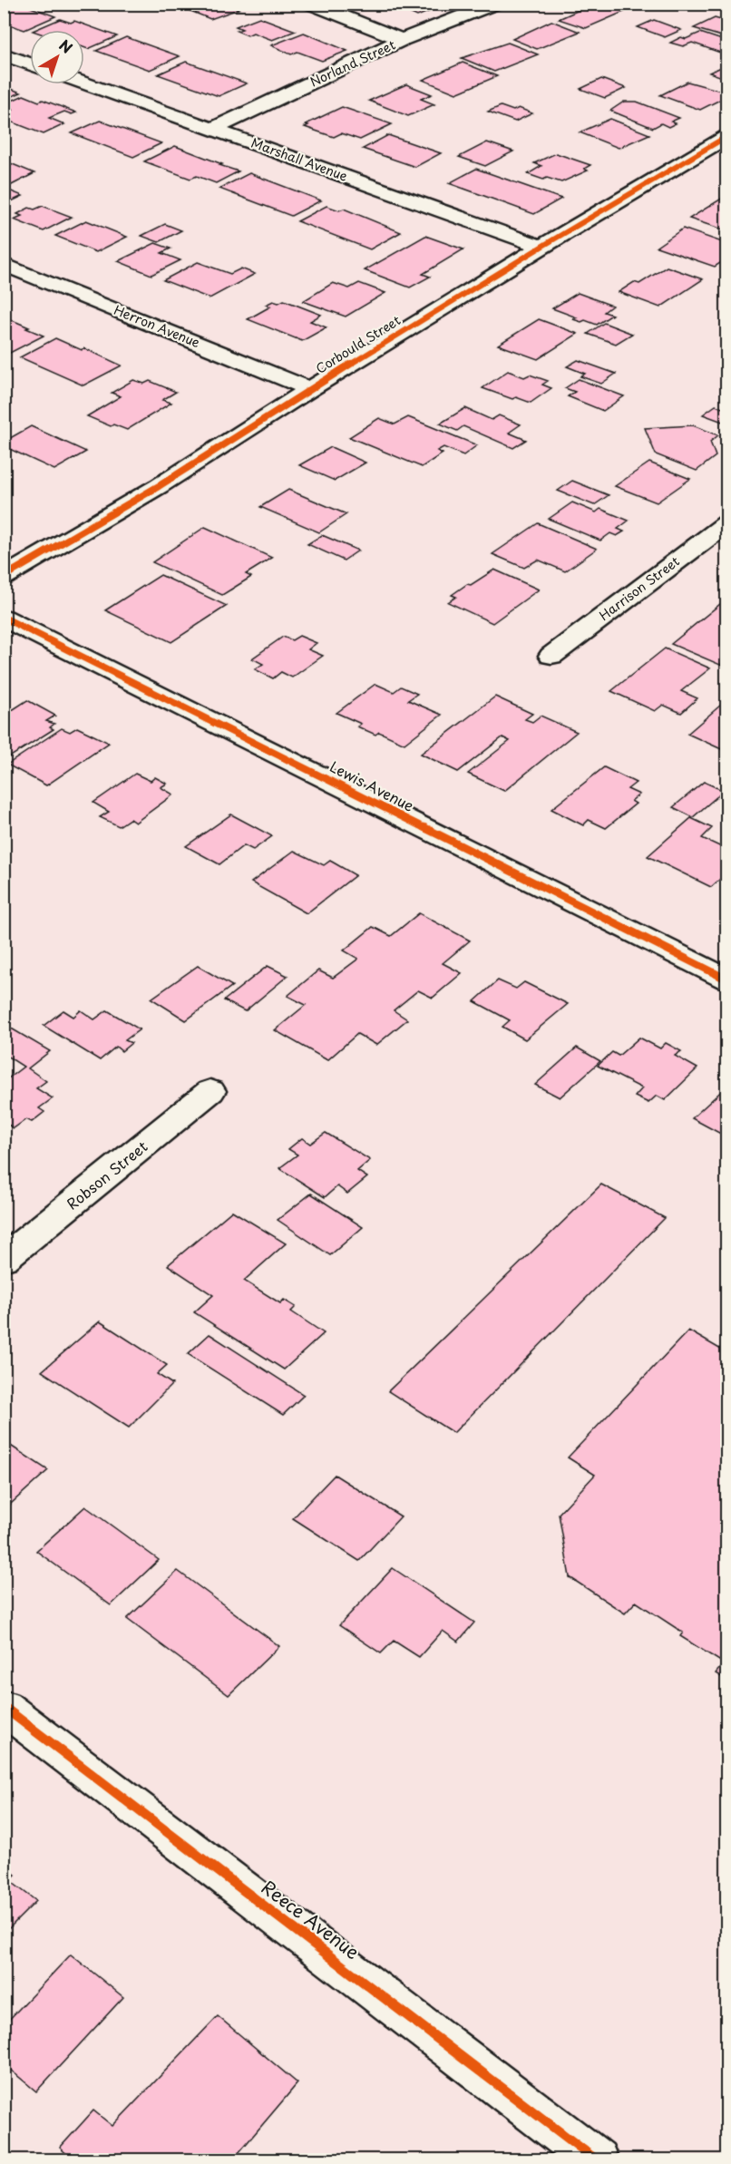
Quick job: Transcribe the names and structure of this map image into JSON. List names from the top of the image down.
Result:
{
  "streets": {
    "street": [
      "Norland Street",
      "Marshall Avenue",
      "Herron Avenue",
      "Corbould Street",
      "Harrison Street",
      "Lewis Avenue",
      "Robson Street",
      "Reece Avenue"
    ]
  },
  "crossings": [
    ["Norland Street", "Marshall Avenue"],
    ["Marshall Avenue", "Corbould Street"],
    ["Herron Avenue", "Corbould Street"]
  ],
  "north": "top right"
}
